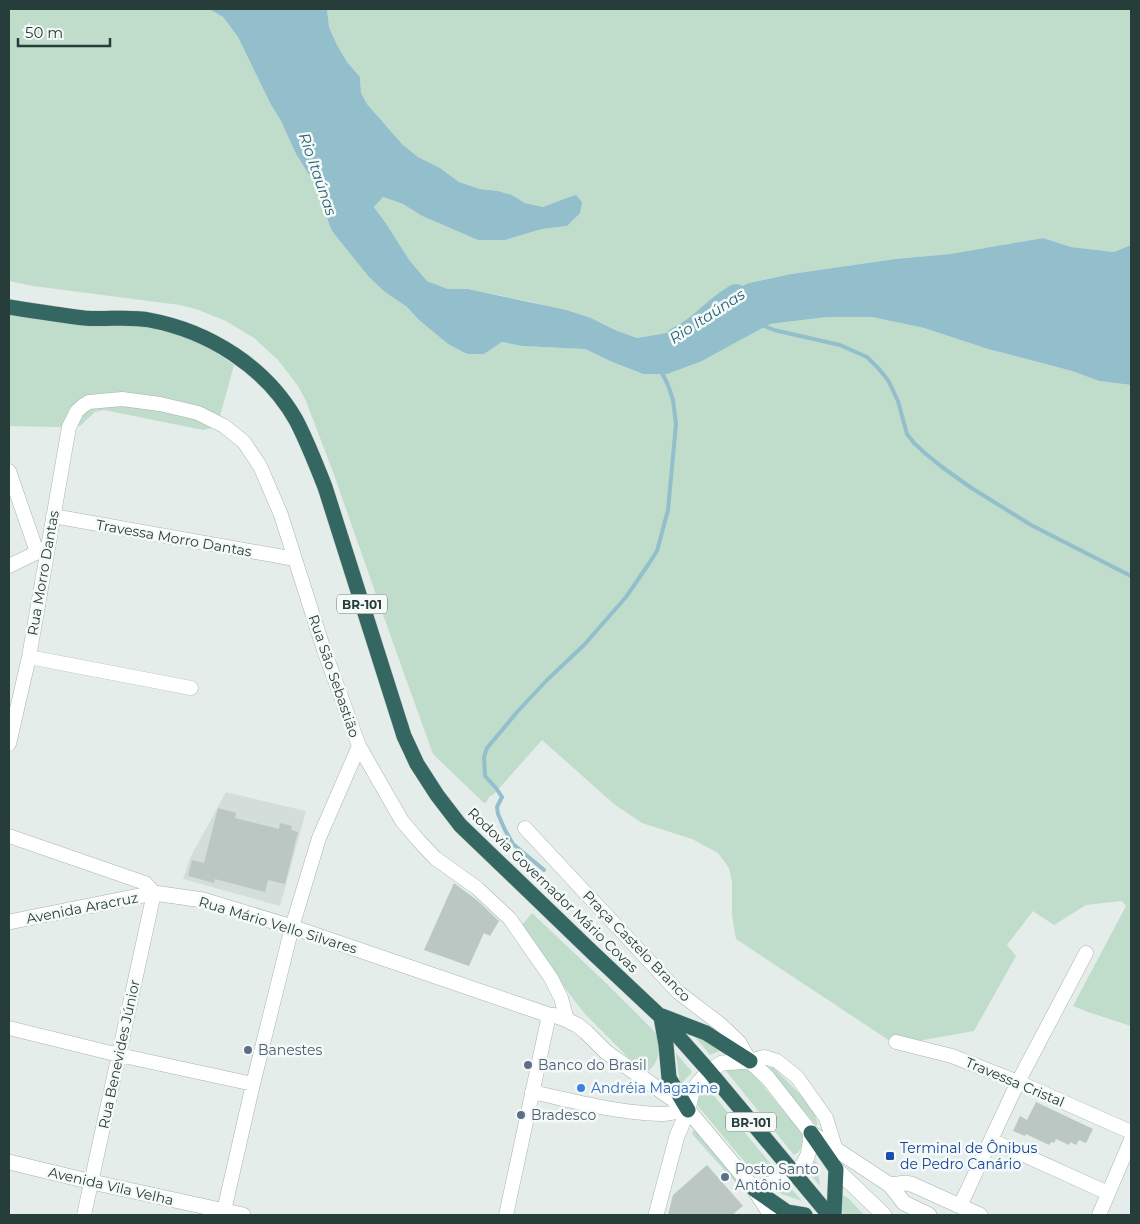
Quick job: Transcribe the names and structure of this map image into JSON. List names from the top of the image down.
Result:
{
  "streets": {
    "highway": ["BR-101", "Rodovia Governador Mário Covas"],
    "main road": [
      "Avenida Aracruz",
      "Rua Mário Vello Silvares",
      "Praça Castelo Branco",
      "Avenida Vila Velha"
    ],
    "street": [
      "Travessa Morro Dantas",
      "Rua Morro Dantas",
      "Rua São Sebastião",
      "Rua Benevides Júnior",
      "Travessa Cristal"
    ]
  },
  "crossings": [
    ["Travessa Morro Dantas", "Rua Morro Dantas"],
    ["Travessa Morro Dantas", "Rua São Sebastião"],
    ["Rua Morro Dantas", "Rua São Sebastião"],
    ["Avenida Aracruz", "Rua Mário Vello Silvares"],
    ["Avenida Aracruz", "Rua Benevides Júnior"],
    ["Rua Mário Vello Silvares", "Rua Benevides Júnior"],
    ["Rua Benevides Júnior", "Avenida Vila Velha"]
  ],
  "water": ["Rio Itaúnas"],
  "places": {
    "other": [
      "Banestes",
      "Banco do Brasil",
      "Andréia Magazine",
      "Bradesco",
      "Posto Santo Antônio"
    ],
    "transit": ["Terminal de Ônibus de Pedro Canário"]
  },
  "scale_bar": "50 m"
}
